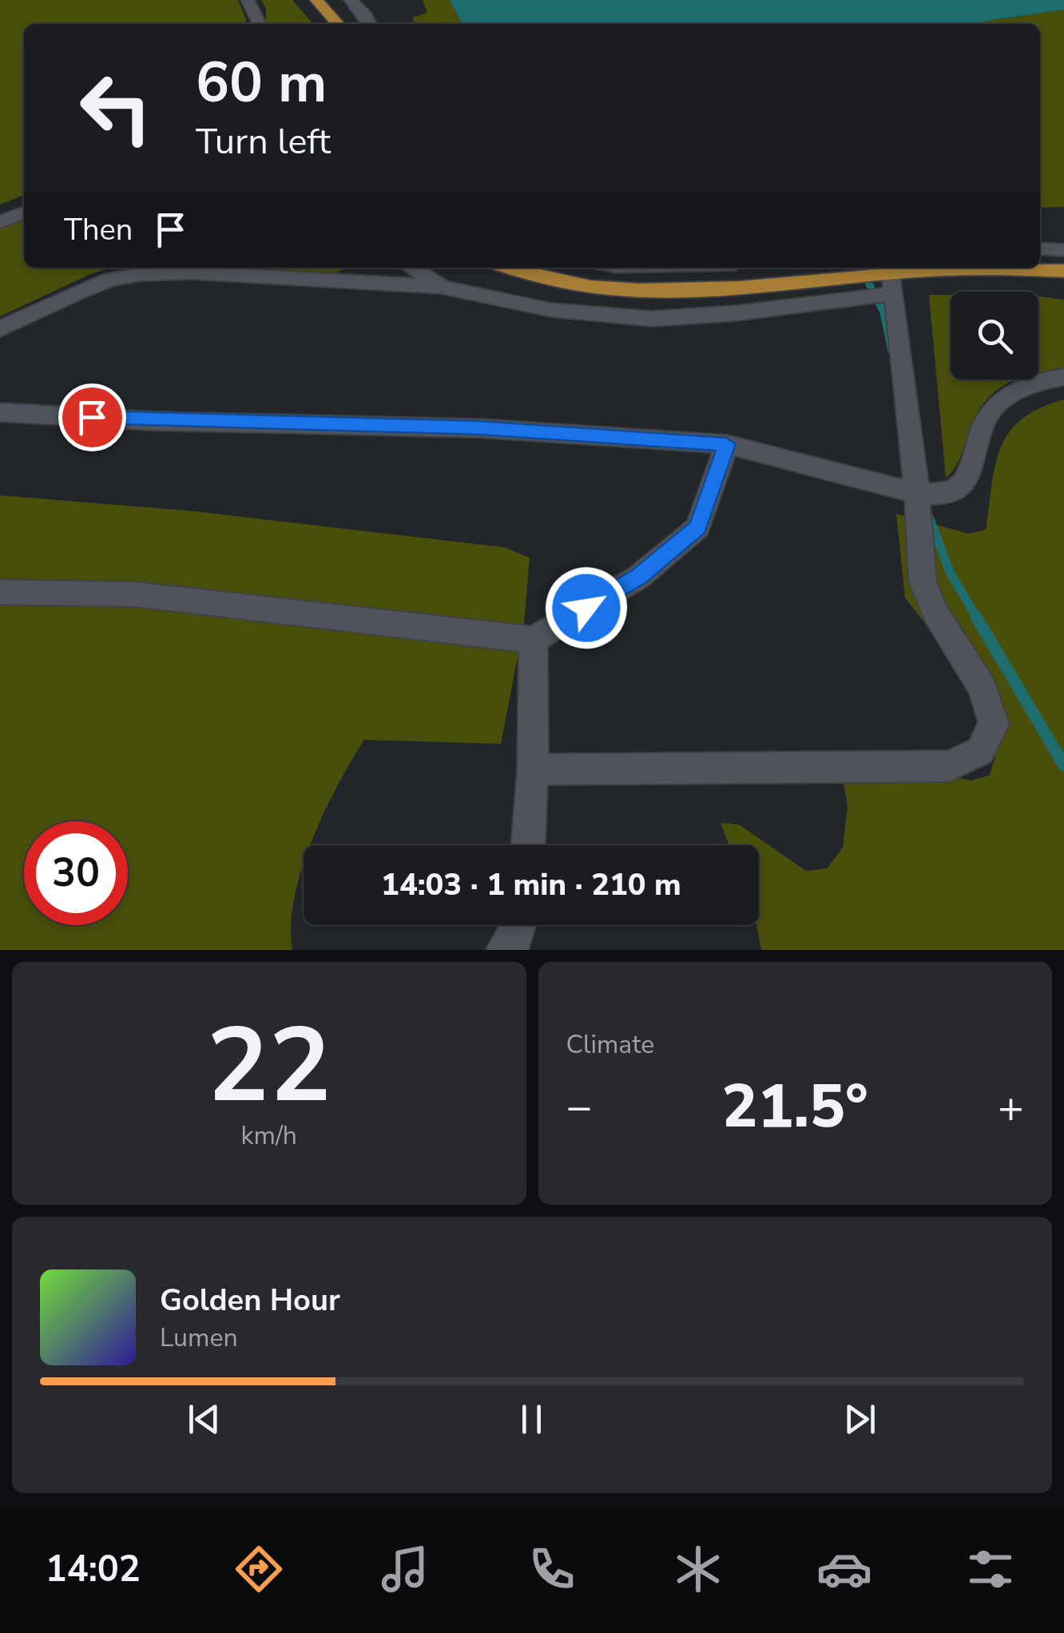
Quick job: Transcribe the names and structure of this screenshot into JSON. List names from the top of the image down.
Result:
{
  "page": {
    "turn": ["60 m", "Turn left"],
    "then": "Then",
    "limit": "30",
    "trip": "14:03 · 1 min · 210 m",
    "tile": [
      ["22", "km/h"],
      "Climate"
    ],
    "heat": ["−", "21.5°", "+"],
    "song": ["Golden Hour", "Lumen"],
    "tabs": "14:02"
  }
}
